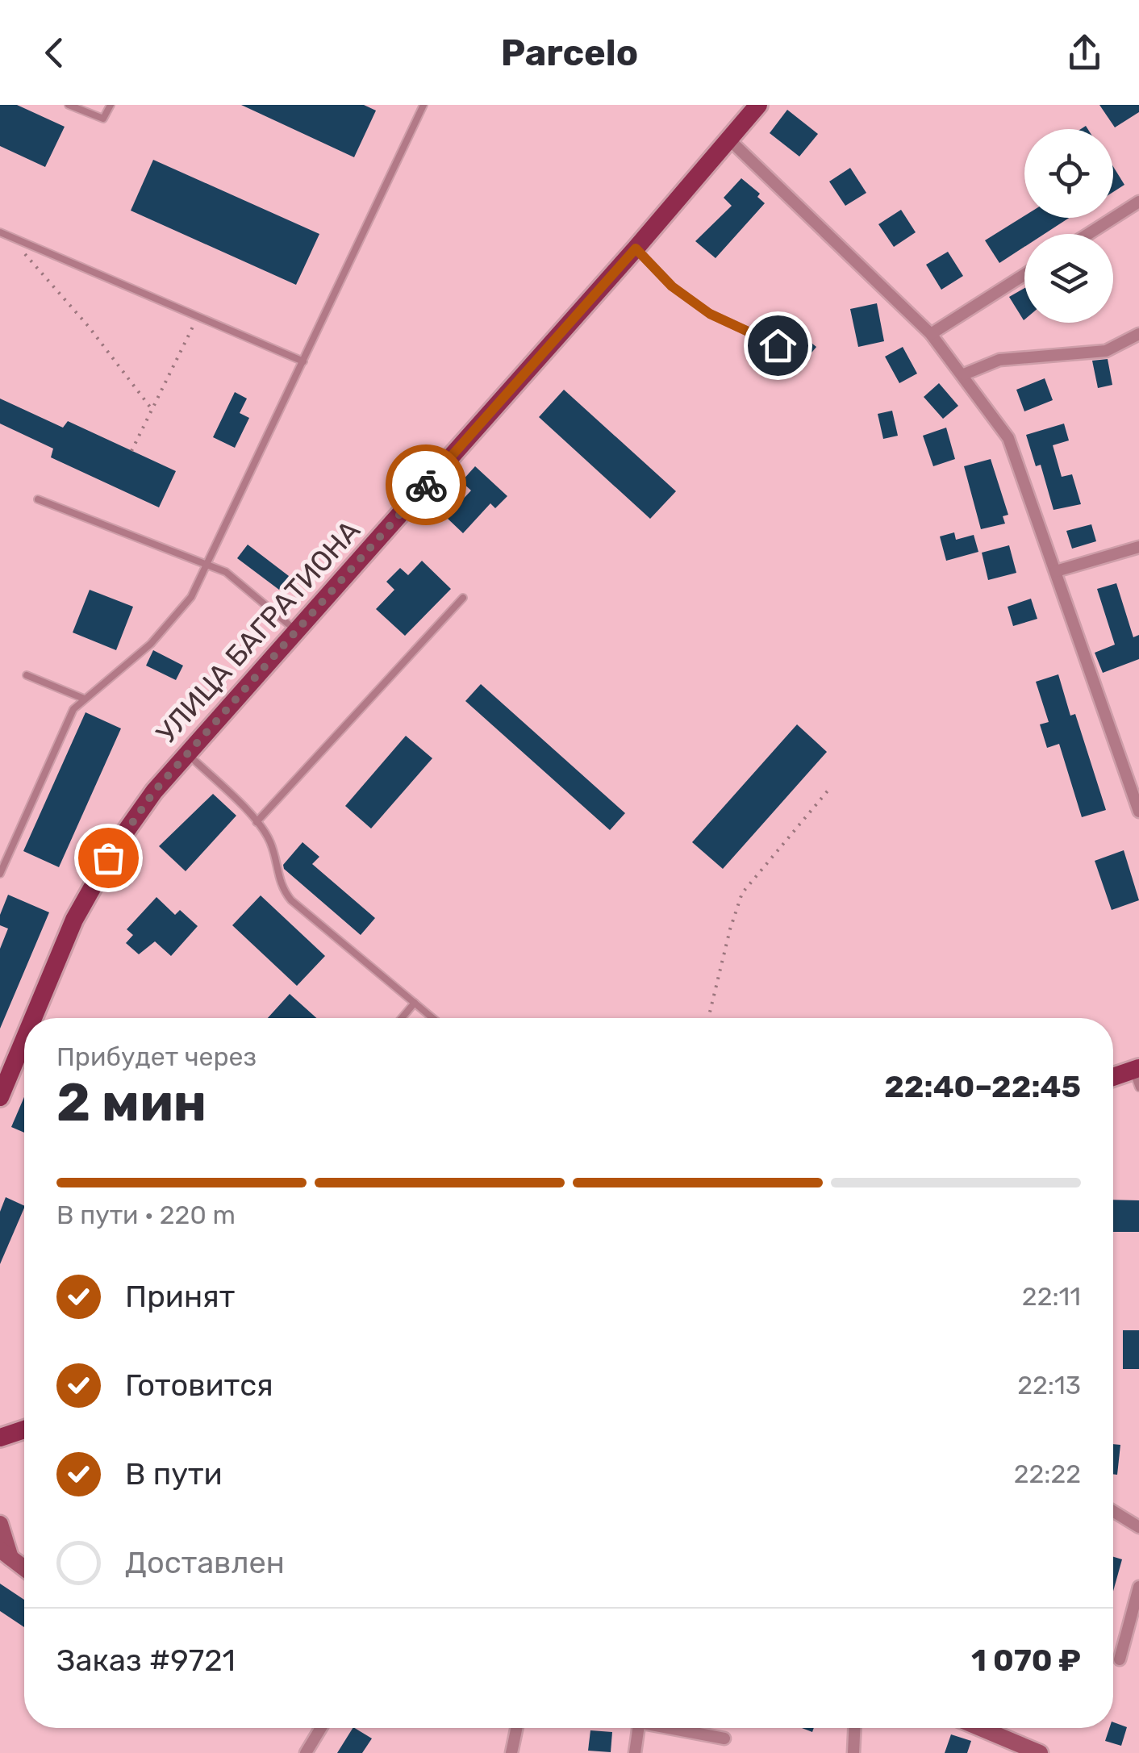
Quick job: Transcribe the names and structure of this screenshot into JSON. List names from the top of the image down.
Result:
{
  "streets": {
    "main road": ["УЛИЦА БАГРАТИОНА"]
  },
  "page": {
    "header": "Parcelo",
    "heading": ["2 мин", "Прибудет через", "22:40–22:45"],
    "panel": ["Заказ #9721", "1 070 ₽"],
    "bar": "В пути · 220 m",
    "list": [
      ["Принят", "22:11"],
      ["Готовится", "22:13"],
      ["В пути", "22:22"],
      "Доставлен"
    ]
  }
}
